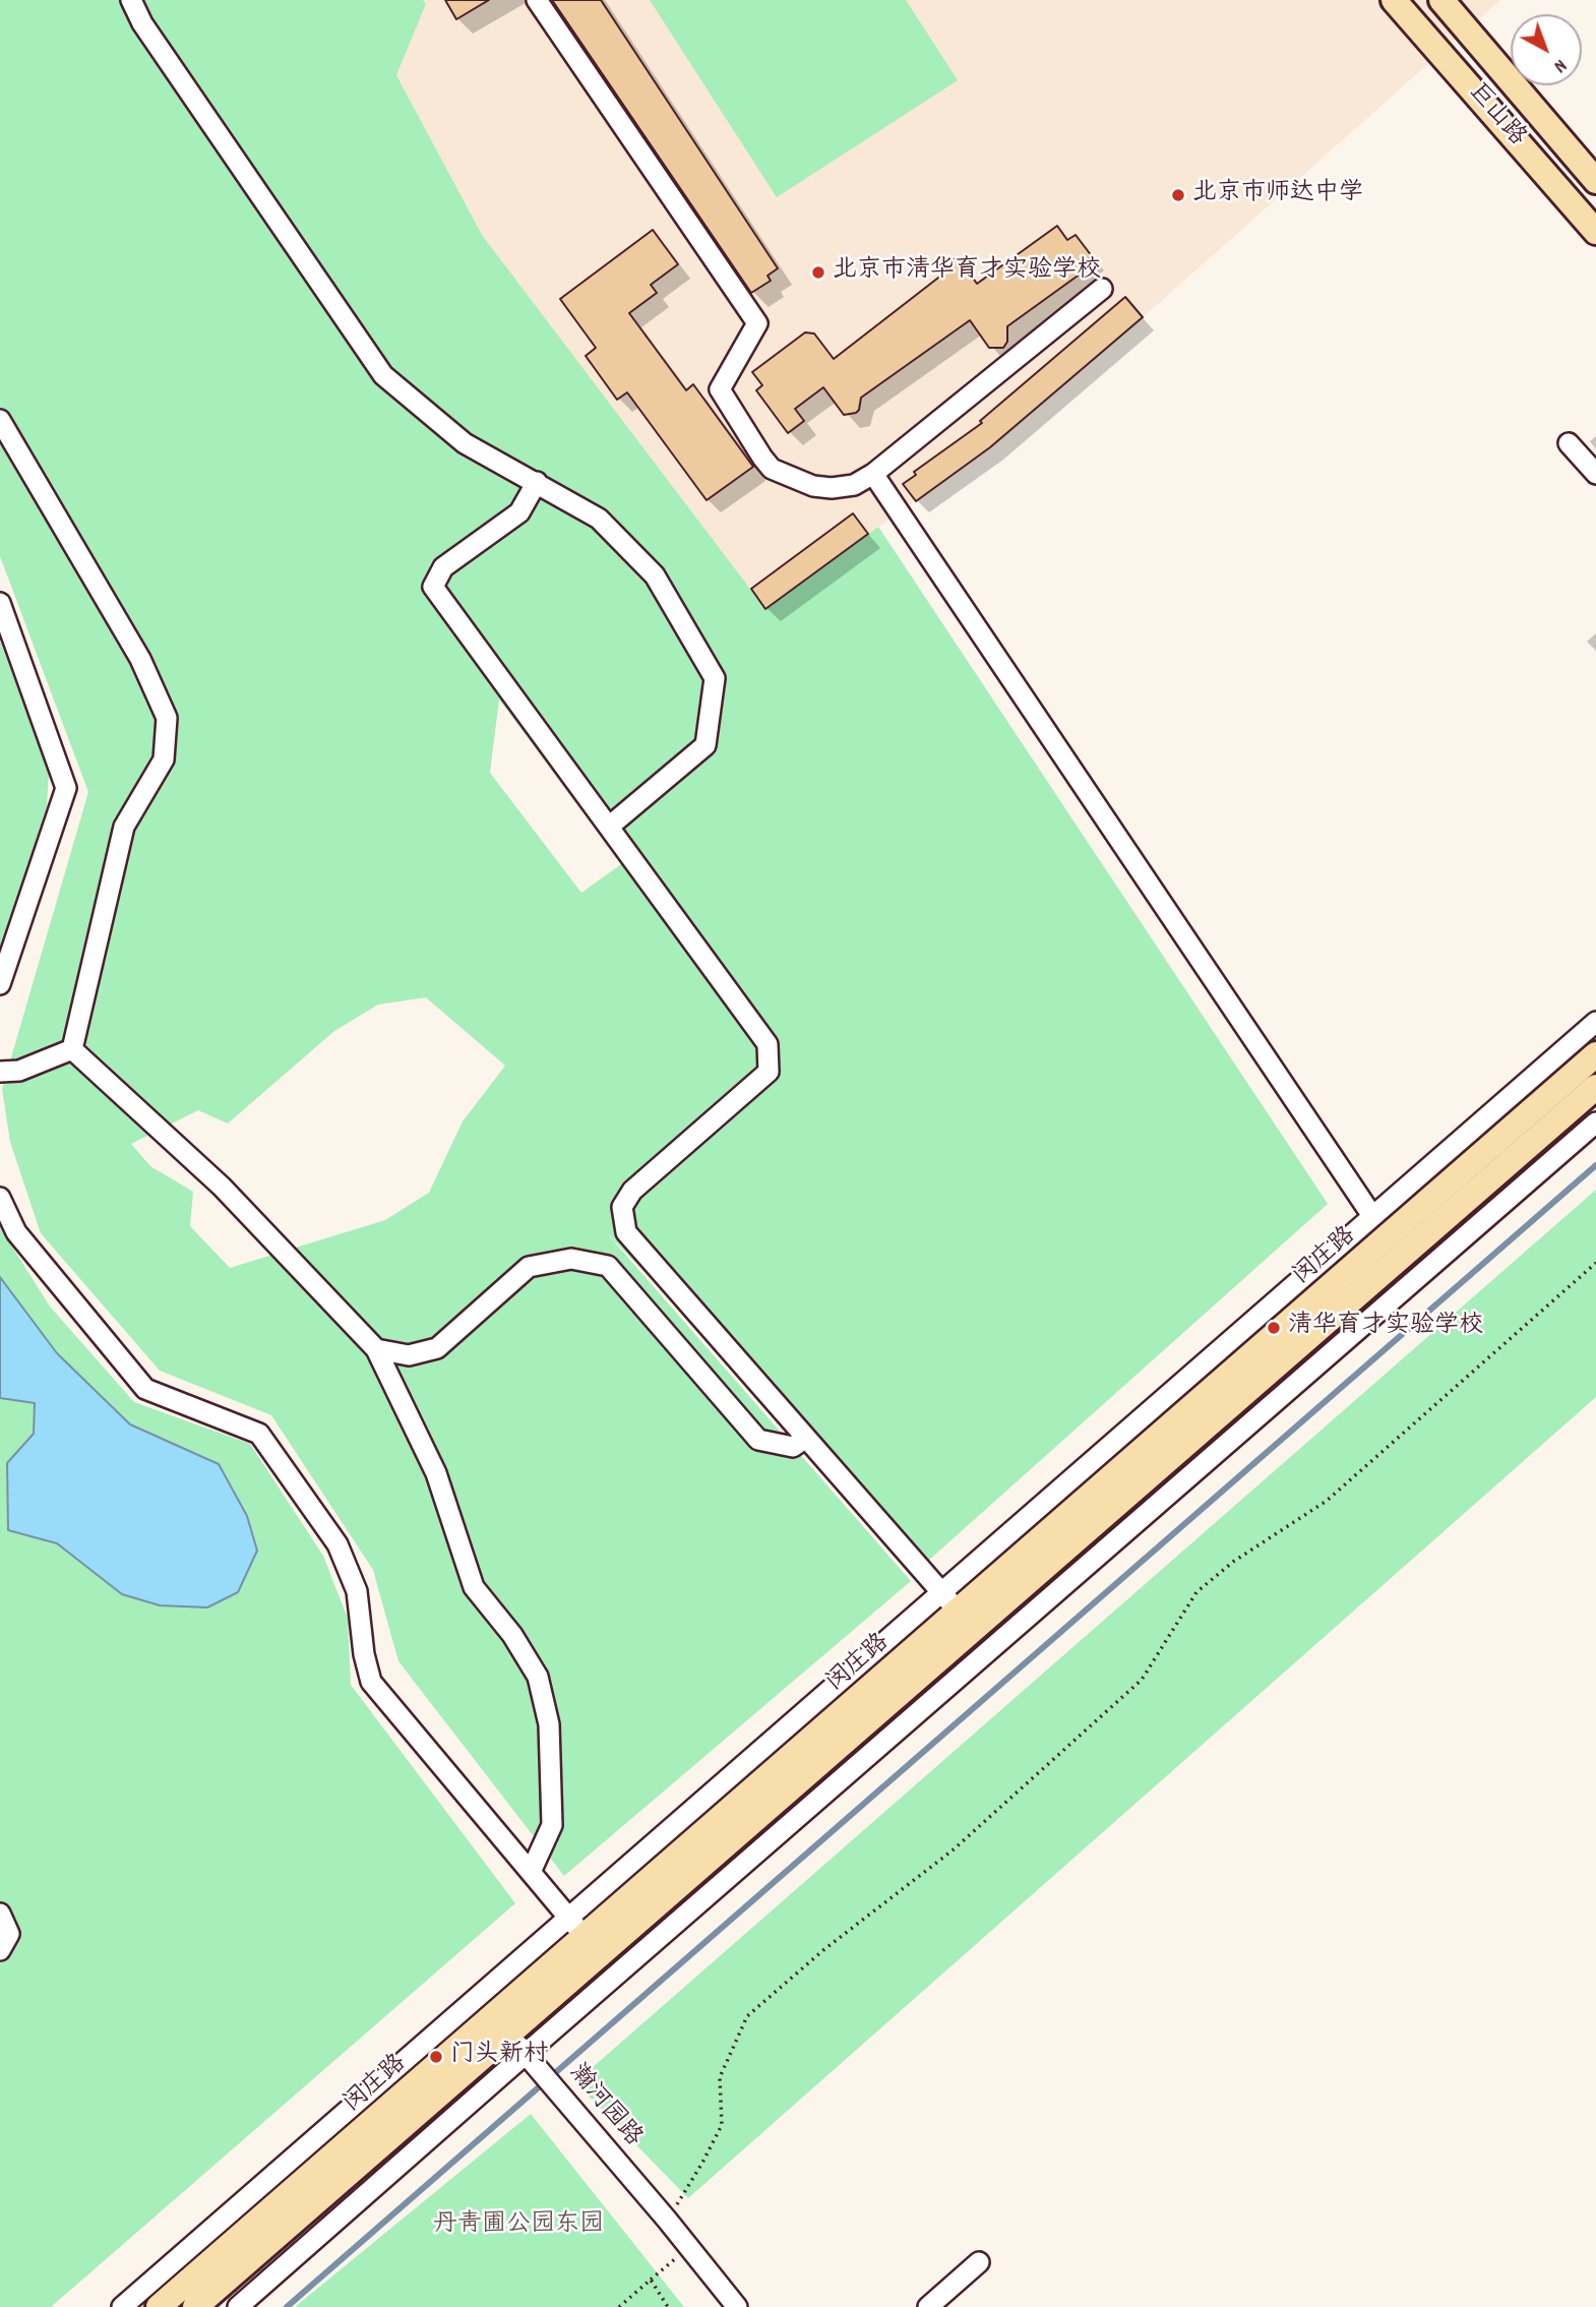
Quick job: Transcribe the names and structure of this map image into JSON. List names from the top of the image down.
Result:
{
  "streets": {
    "main road": ["巨山路", "闵庄路"],
    "street": ["瀚河园路"]
  },
  "crossings": [
    ["闵庄路", "瀚河园路"]
  ],
  "parks": ["丹青圃公园东园"],
  "places": [
    "北京市师达中学",
    "北京市清华育才实验学校",
    "清华育才实验学校",
    "门头新村"
  ],
  "north": "bottom right"
}
